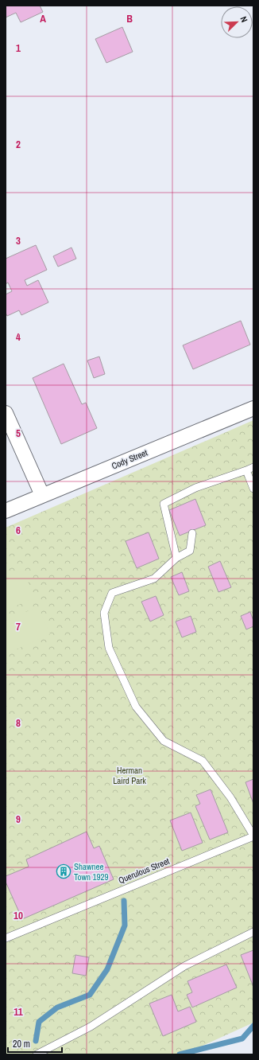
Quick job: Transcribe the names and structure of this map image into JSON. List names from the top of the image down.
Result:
{
  "streets": {
    "street": ["Cody Street"],
    "lane": ["Querulous Street"]
  },
  "parks": ["Herman Laird Park"],
  "places": {
    "building": ["Shawnee Town 1929"]
  },
  "scale_bar": "20 m",
  "north": "top right",
  "grid": {
    "columns": ["A", "B"],
    "rows": [
      "1",
      "2",
      "3",
      "4",
      "5",
      "6",
      "7",
      "8",
      "9",
      "10",
      "11"
    ]
  }
}
